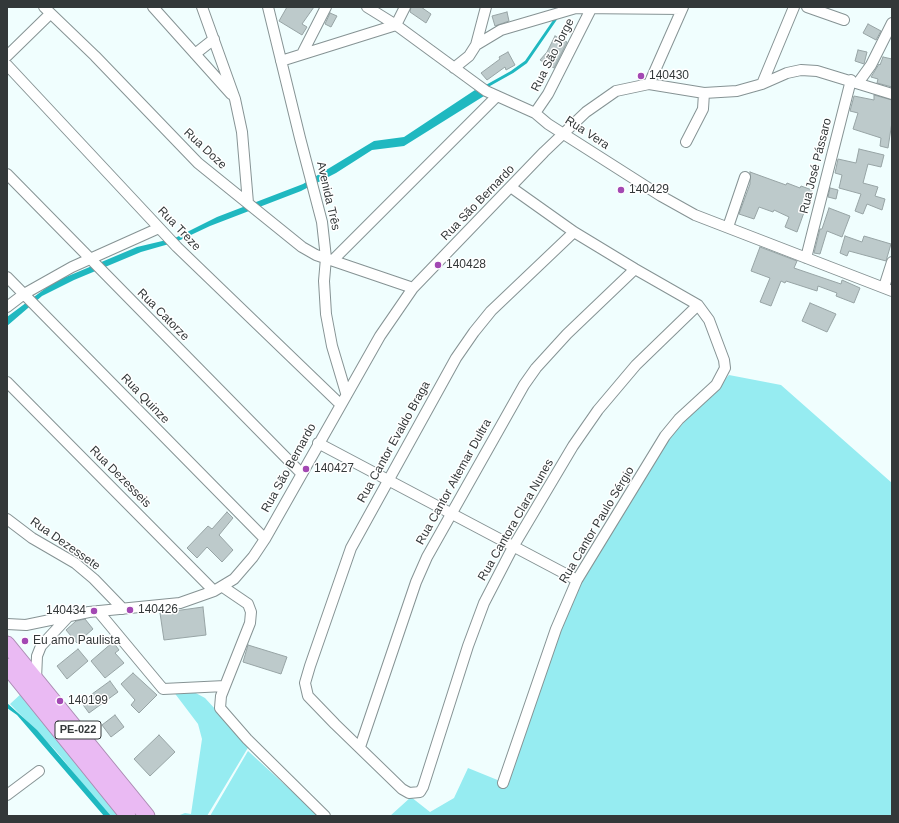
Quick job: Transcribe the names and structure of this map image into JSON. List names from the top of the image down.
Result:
{
  "streets": {
    "highway": ["PE-022"],
    "street": [
      "Rua São Jorge",
      "Rua Vera",
      "Rua Doze",
      "Rua José Pássaro",
      "Avenida Três",
      "Rua São Bernardo",
      "Rua Treze",
      "Rua Catorze",
      "Rua Quinze",
      "Rua Cantor Evaldo Braga",
      "Rua Dezesseis",
      "Rua Cantor Altemar Dultra",
      "Rua Cantora Clara Nunes",
      "Rua Cantor Paulo Sérgio",
      "Rua Dezessete"
    ]
  },
  "crossings": [
    ["Rua São Jorge", "Rua Vera"],
    ["Rua Vera", "Rua José Pássaro"],
    ["Rua Vera", "Rua São Bernardo"],
    ["Rua Doze", "Avenida Três"],
    ["Rua Doze", "Rua São Bernardo"],
    ["Rua José Pássaro", "Rua São Bernardo"],
    ["Avenida Três", "Rua São Bernardo"],
    ["Rua São Bernardo", "Rua Treze"],
    ["Rua São Bernardo", "Rua Catorze"],
    ["Rua São Bernardo", "Rua Quinze"],
    ["Rua São Bernardo", "Rua Dezesseis"],
    ["Rua São Bernardo", "Rua Dezessete"],
    ["Rua Cantor Evaldo Braga", "Rua Cantor Altemar Dultra"],
    ["Rua Cantor Evaldo Braga", "Rua Cantora Clara Nunes"],
    ["Rua Cantor Altemar Dultra", "Rua Cantora Clara Nunes"],
    ["Rua Cantora Clara Nunes", "Rua Cantor Paulo Sérgio"]
  ],
  "places": [
    "140430",
    "140429",
    "140428",
    "140427",
    "140426",
    "140434",
    "Eu amo Paulista",
    "140199"
  ]
}
